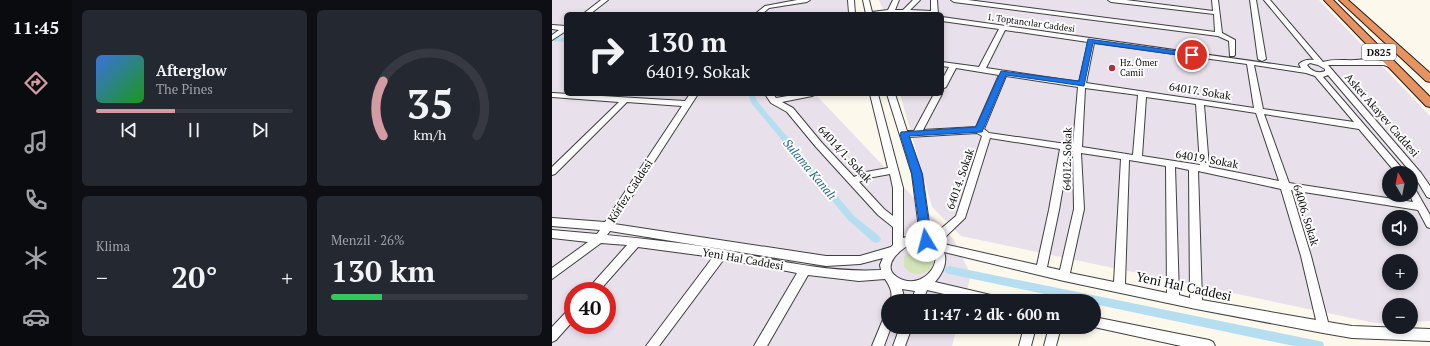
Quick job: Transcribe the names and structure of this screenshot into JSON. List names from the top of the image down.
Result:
{
  "streets": {
    "highway": ["D825"],
    "street": [
      "1. Toptancılar Caddesi",
      "64017. Sokak",
      "Asker Akayev Caddesi",
      "64014/1. Sokak",
      "64012. Sokak",
      "64019. Sokak",
      "64014. Sokak",
      "Körfez Caddesi",
      "64006. Sokak",
      "Yeni Hal Caddesi"
    ]
  },
  "crossings": [
    ["1. Toptancılar Caddesi", "Asker Akayev Caddesi"],
    ["1. Toptancılar Caddesi", "64012. Sokak"],
    ["1. Toptancılar Caddesi", "64006. Sokak"],
    ["64017. Sokak", "Asker Akayev Caddesi"],
    ["64017. Sokak", "64012. Sokak"],
    ["64017. Sokak", "64006. Sokak"],
    ["64012. Sokak", "64019. Sokak"],
    ["64012. Sokak", "Yeni Hal Caddesi"],
    ["64019. Sokak", "64014. Sokak"],
    ["64019. Sokak", "64006. Sokak"],
    ["64014. Sokak", "Yeni Hal Caddesi"],
    ["Körfez Caddesi", "Yeni Hal Caddesi"],
    ["64006. Sokak", "Yeni Hal Caddesi"]
  ],
  "water": ["Sulama Kanalı"],
  "places": ["Hz. Ömer Camii"],
  "north": "top",
  "page": {
    "tabs": "11:45",
    "turn": ["130 m", "64019. Sokak"],
    "song": ["Afterglow", "The Pines"],
    "map_buttons": ["+", "−"],
    "tile": [
      "Klima",
      ["Menzil · 26%", "130 km"]
    ],
    "heat": ["−", "20°", "+"],
    "limit": "40",
    "trip": "11:47 · 2 dk · 600 m",
    "gauge": ["35", "km/h"]
  }
}
